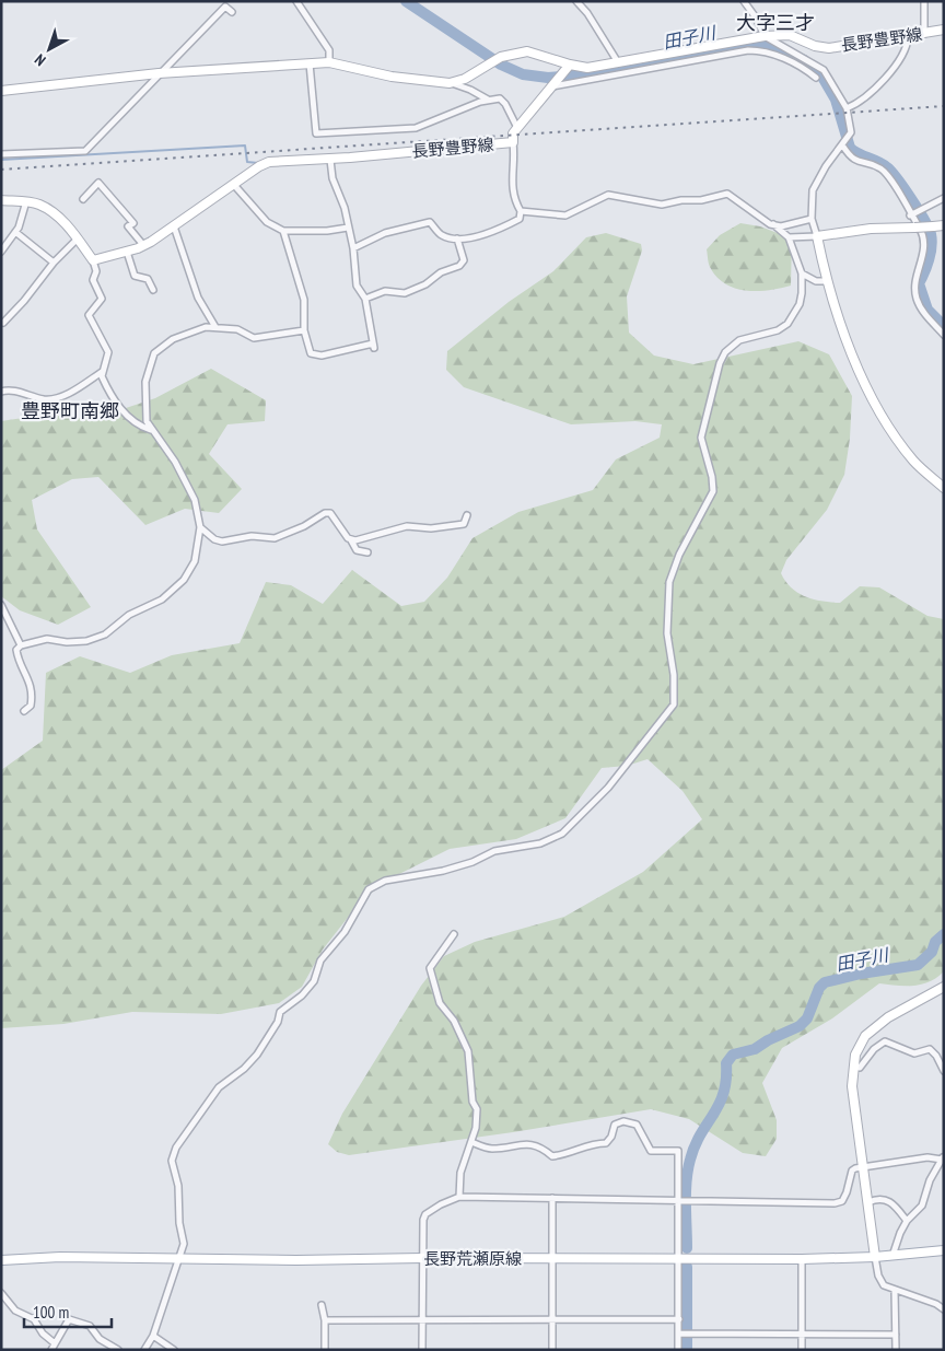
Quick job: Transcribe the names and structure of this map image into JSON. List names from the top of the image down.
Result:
{
  "streets": {
    "main road": ["長野豊野線", "長野荒瀬原線"]
  },
  "districts": ["大字三才", "豊野町南郷"],
  "water": ["田子川"],
  "scale_bar": "100 m",
  "north": "bottom left"
}
